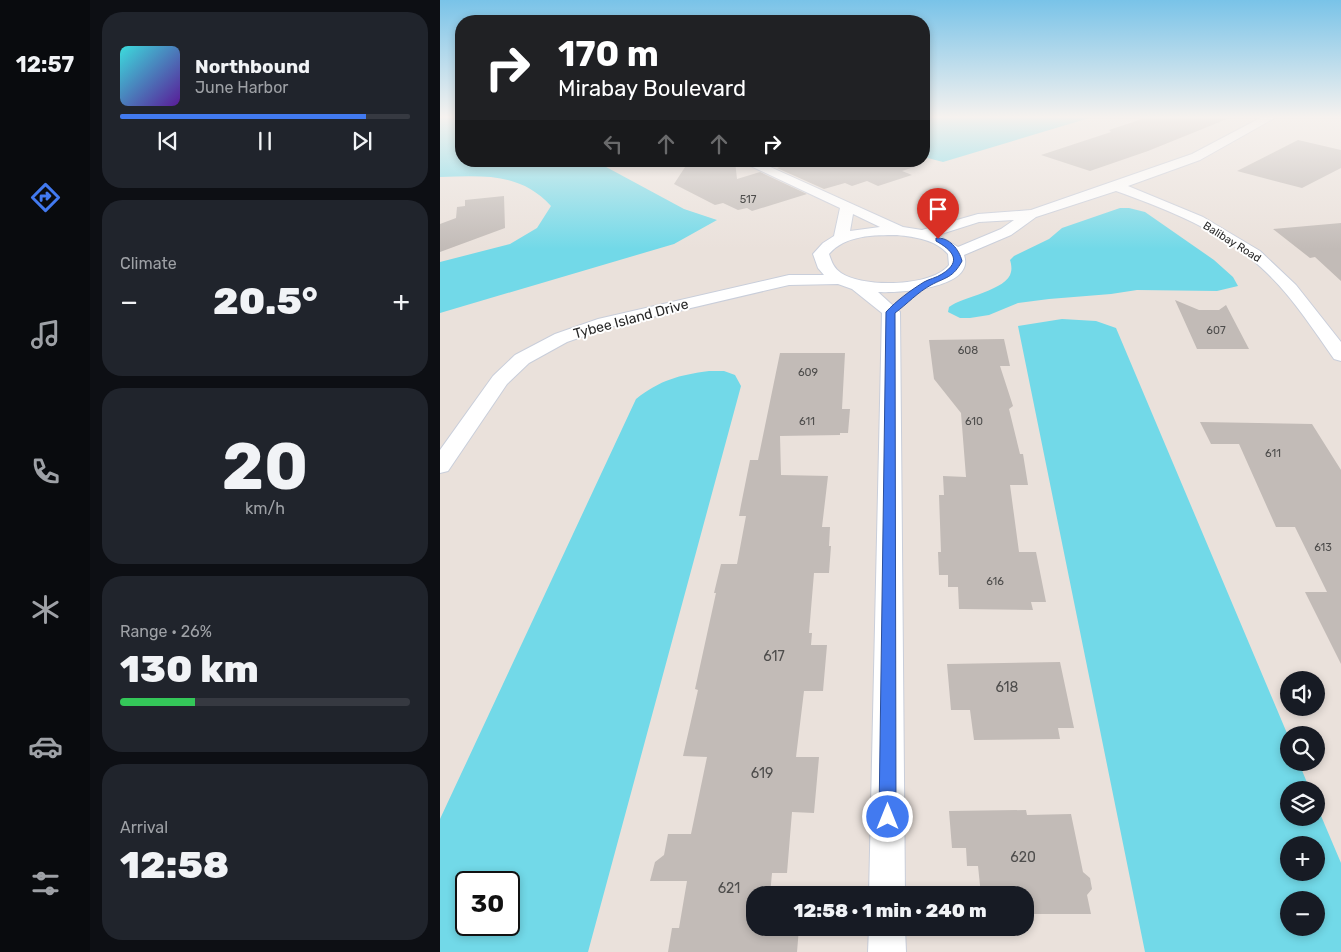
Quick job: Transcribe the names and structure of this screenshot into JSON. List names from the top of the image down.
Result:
{
  "streets": {
    "street": ["Balibay Road", "Tybee Island Drive"]
  },
  "house_numbers": [
    "517",
    "607",
    "608",
    "609",
    "611",
    "610",
    "611",
    "613",
    "616",
    "617",
    "618",
    "619",
    "620",
    "621"
  ],
  "page": {
    "tabs": "12:57",
    "turn": ["170 m", "Mirabay Boulevard"],
    "song": ["Northbound", "June Harbor"],
    "tile": [
      "Climate",
      ["20", "km/h"],
      ["Range · 26%", "130 km"],
      ["Arrival", "12:58"]
    ],
    "heat": ["−", "20.5°", "+"],
    "map_buttons": ["+", "−"],
    "limit": "30",
    "trip": "12:58 · 1 min · 240 m"
  }
}
